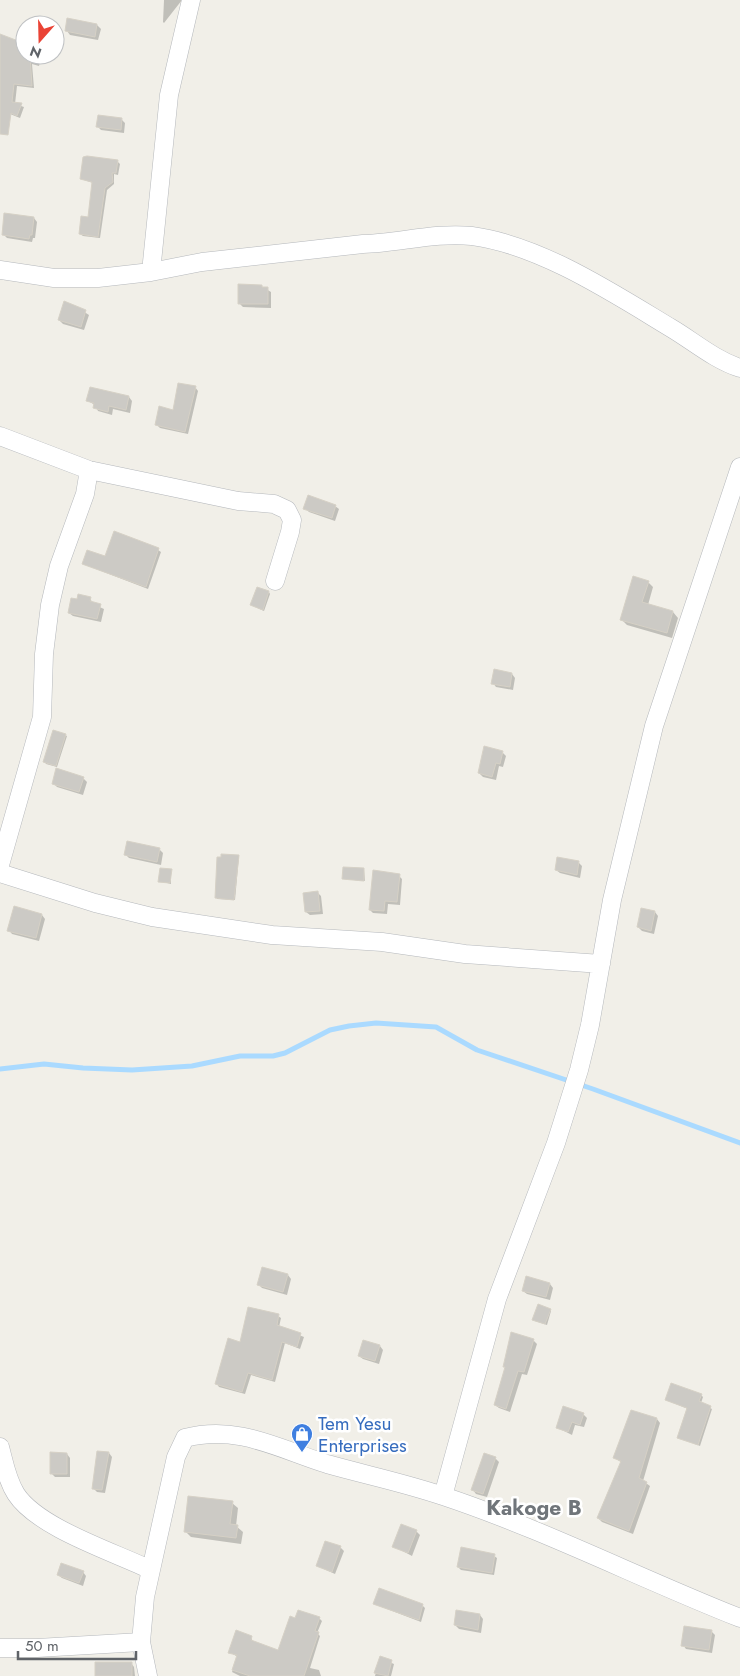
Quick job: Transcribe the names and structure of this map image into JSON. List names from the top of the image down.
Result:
{
  "districts": ["Kakoge B"],
  "places": {
    "shop": ["Tem Yesu Enterprises"]
  },
  "scale_bar": "50 m",
  "north": "bottom"
}
